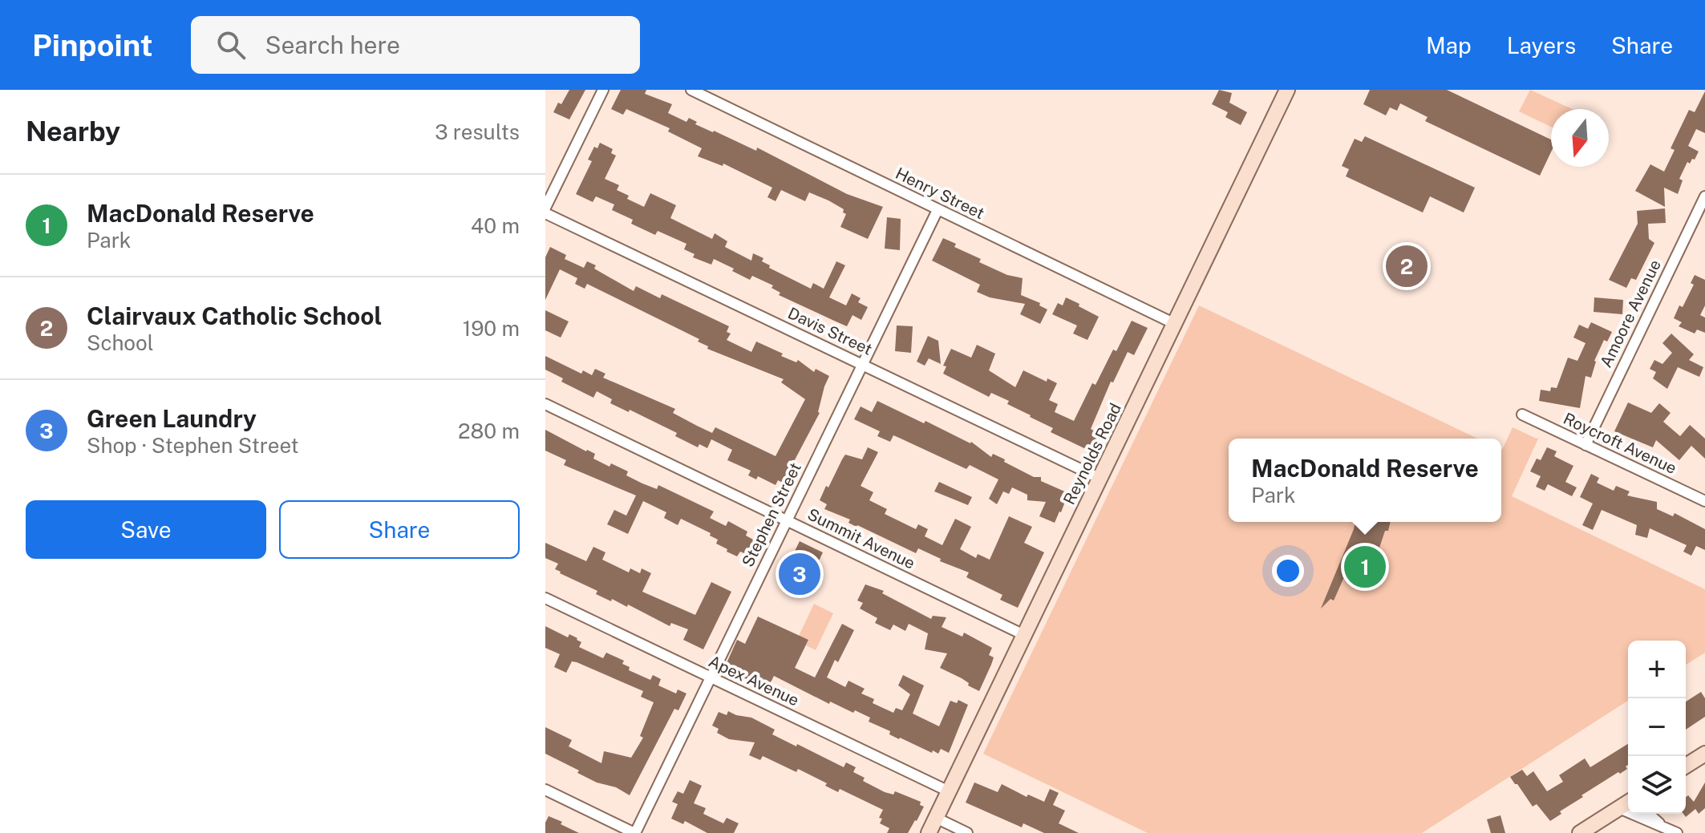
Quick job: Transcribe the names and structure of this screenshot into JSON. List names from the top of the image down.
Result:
{
  "streets": {
    "street": [
      "Henry Street",
      "Amoore Avenue",
      "Davis Street",
      "Roycroft Avenue",
      "Reynolds Road",
      "Stephen Street",
      "Summit Avenue",
      "Apex Avenue"
    ]
  },
  "crossings": [
    ["Henry Street", "Reynolds Road"],
    ["Henry Street", "Stephen Street"],
    ["Amoore Avenue", "Roycroft Avenue"],
    ["Davis Street", "Reynolds Road"],
    ["Davis Street", "Stephen Street"],
    ["Reynolds Road", "Summit Avenue"],
    ["Reynolds Road", "Apex Avenue"],
    ["Stephen Street", "Summit Avenue"],
    ["Stephen Street", "Apex Avenue"]
  ],
  "north": "bottom",
  "page": {
    "header": "Pinpoint",
    "search": "Search here",
    "nav": ["Map", "Layers", "Share"],
    "heading": ["Nearby", "3 results"],
    "list": [
      {
        "mark": "1",
        "name": "MacDonald Reserve",
        "note": "Park",
        "value": "40 m"
      },
      {
        "mark": "2",
        "name": "Clairvaux Catholic School",
        "note": "School",
        "value": "190 m"
      },
      {
        "mark": "3",
        "name": "Green Laundry",
        "note": "Shop · Stephen Street",
        "value": "280 m"
      }
    ],
    "pins": ["2", "1", "3"],
    "popup": ["MacDonald Reserve", "Park"],
    "buttons": ["Save", "Share"],
    "map_buttons": ["+", "−"]
  }
}
